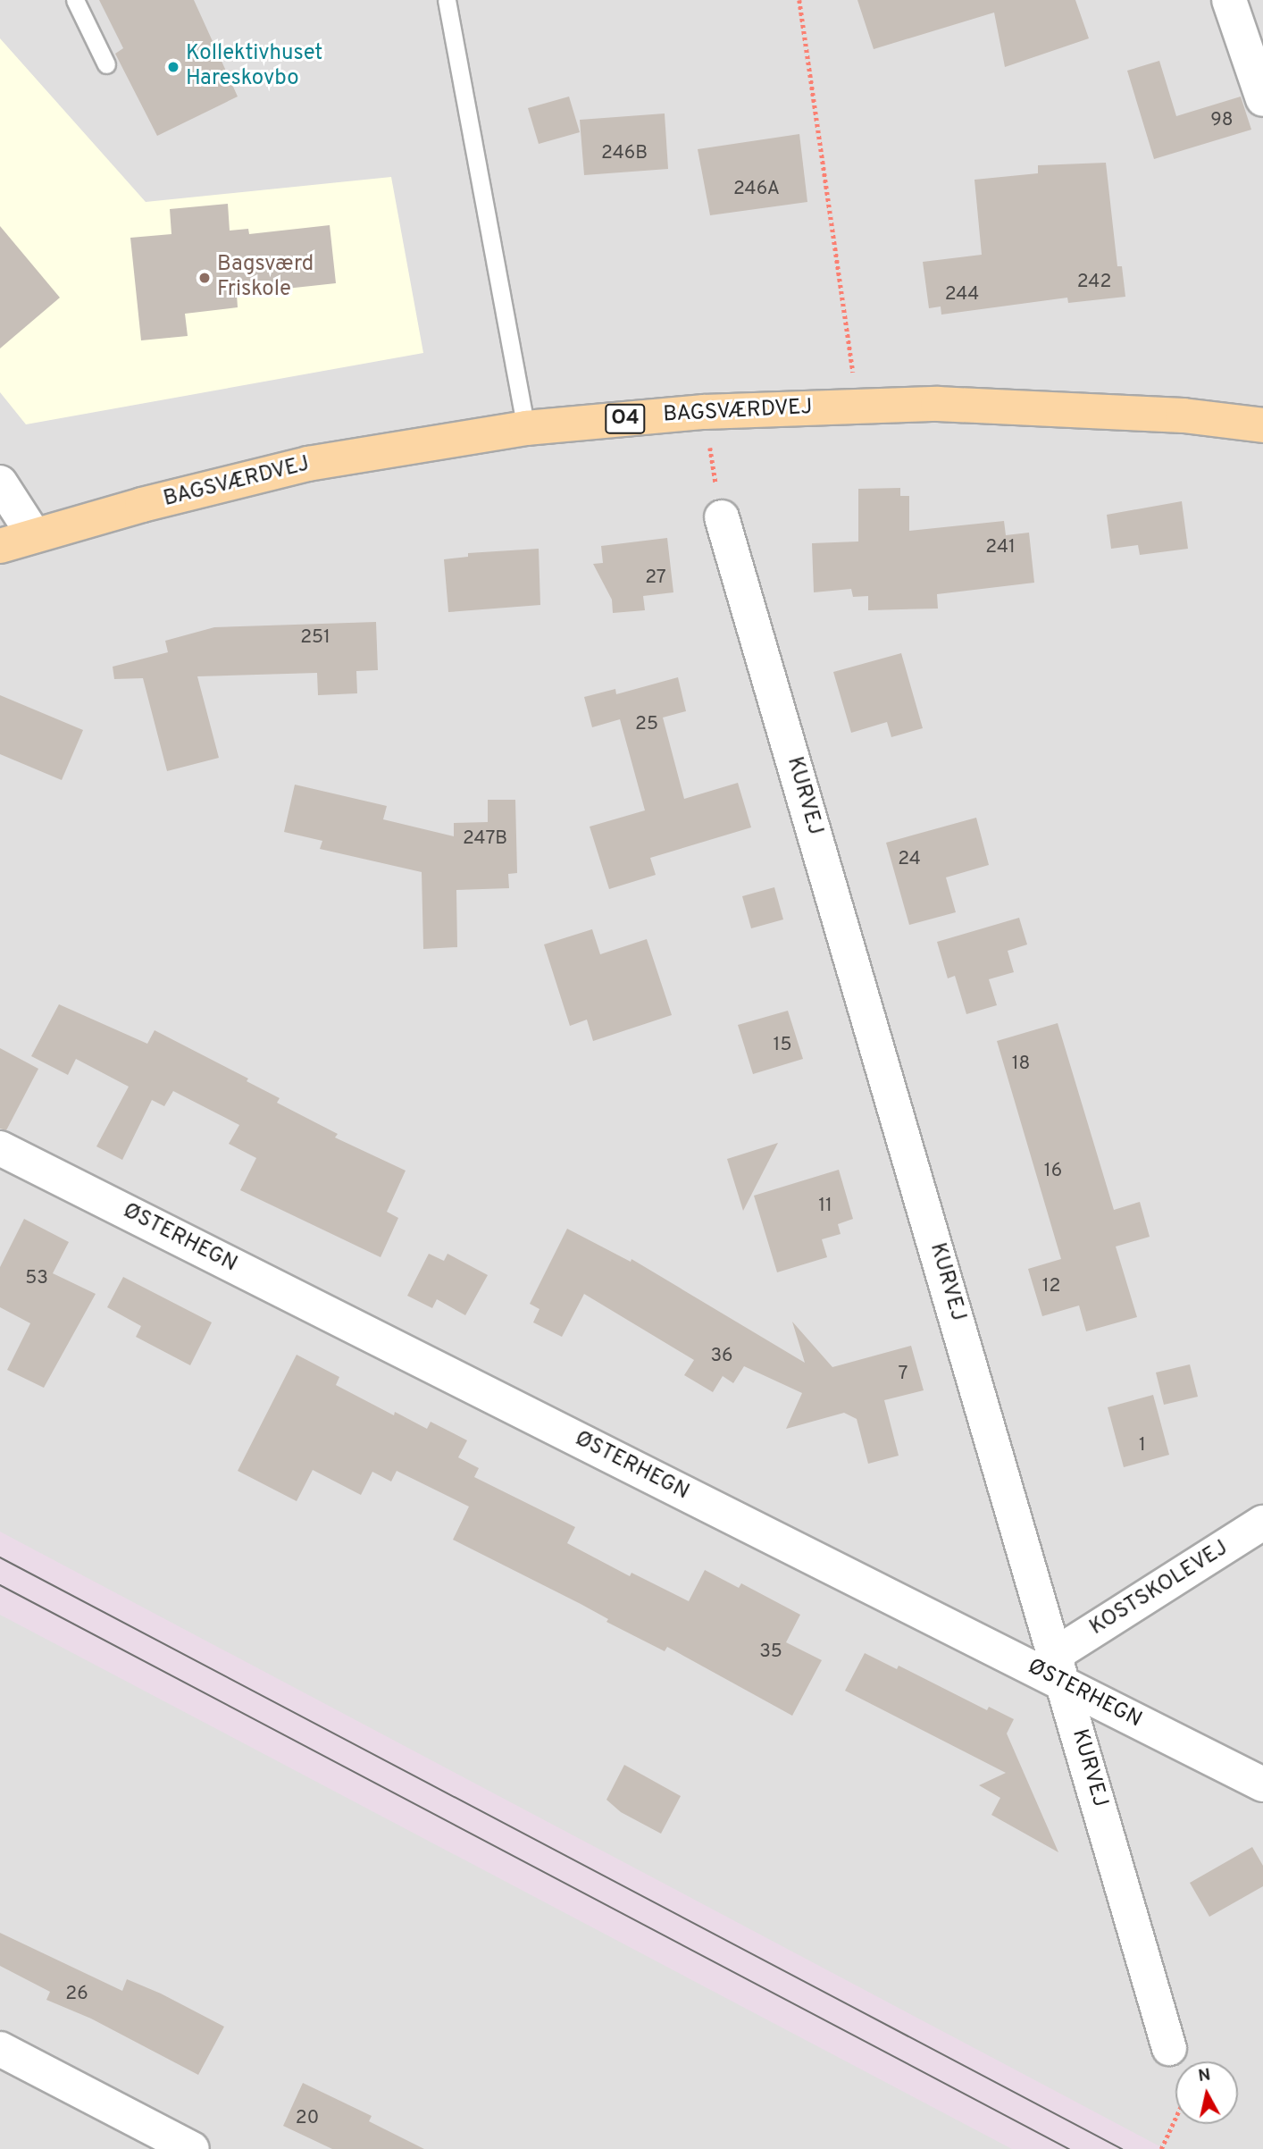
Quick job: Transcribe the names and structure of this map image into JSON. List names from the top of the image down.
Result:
{
  "streets": {
    "main road": ["BAGSVÆRDVEJ", "O4"],
    "street": ["KURVEJ", "ØSTERHEGN", "KOSTSKOLEVEJ"]
  },
  "crossings": [
    ["KURVEJ", "ØSTERHEGN"],
    ["KURVEJ", "KOSTSKOLEVEJ"],
    ["ØSTERHEGN", "KOSTSKOLEVEJ"]
  ],
  "places": ["Kollektivhuset Hareskovbo", "Bagsværd Friskole"],
  "house_numbers": [
    "98",
    "246B",
    "246A",
    "242",
    "244",
    "241",
    "27",
    "251",
    "25",
    "247B",
    "24",
    "15",
    "18",
    "16",
    "11",
    "53",
    "12",
    "36",
    "7",
    "1",
    "35",
    "26",
    "20"
  ],
  "north": "top"
}
